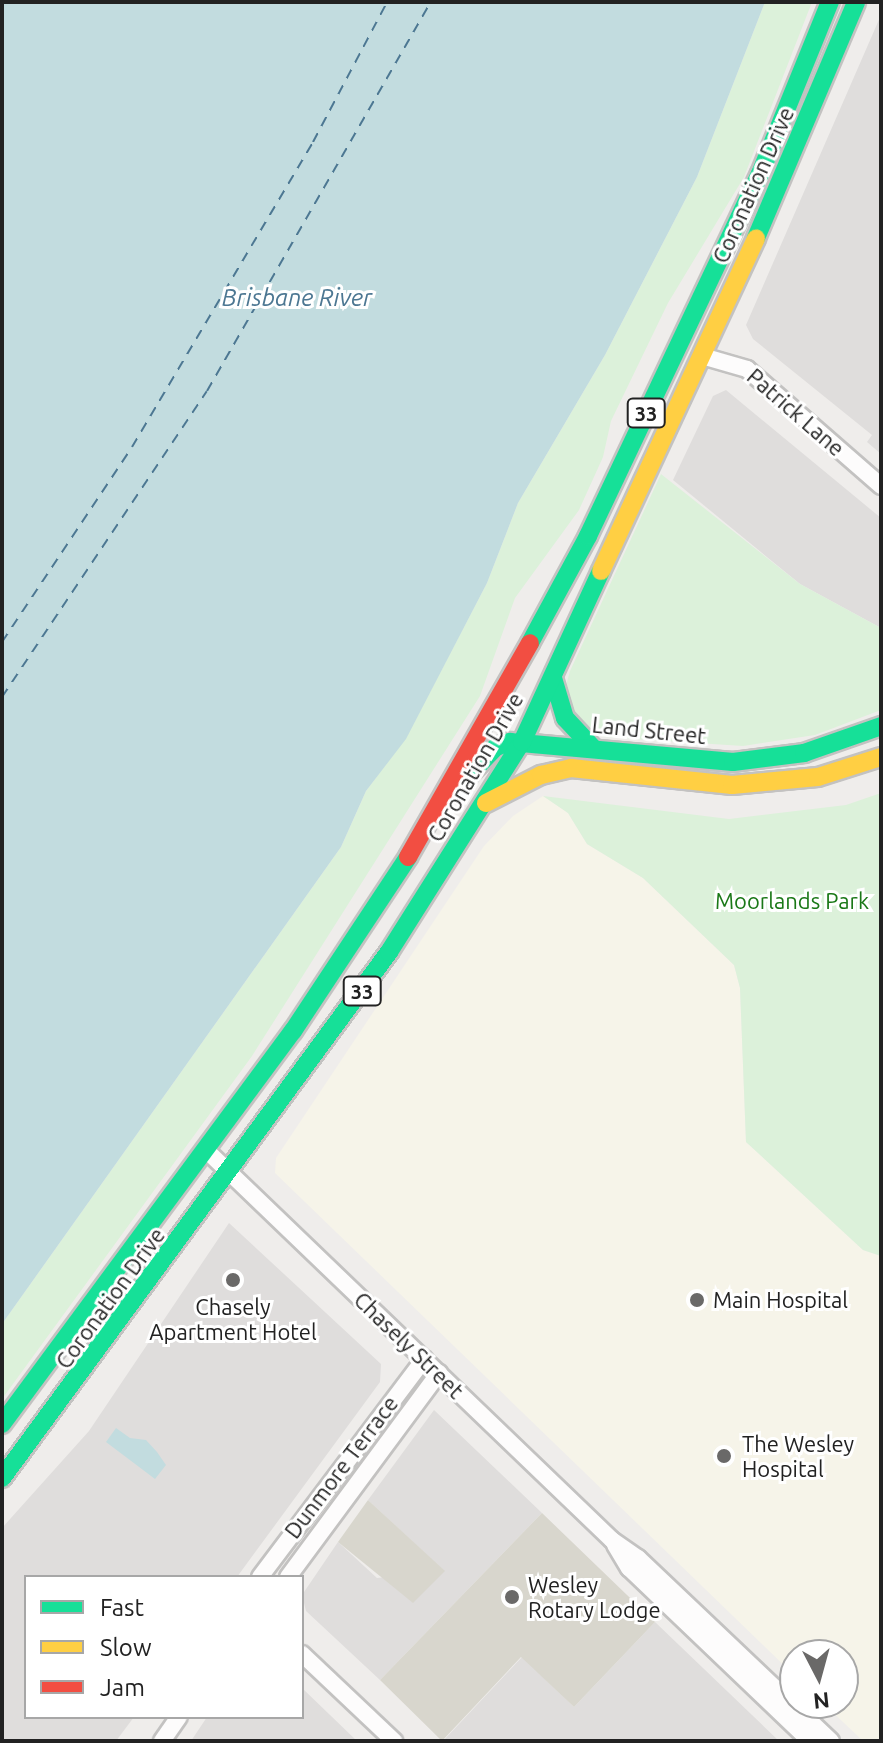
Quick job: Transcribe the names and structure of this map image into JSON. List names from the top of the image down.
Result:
{
  "streets": {
    "main road": ["Coronation Drive", "33", "Land Street"],
    "street": ["Patrick Lane", "Chasely Street", "Dunmore Terrace"]
  },
  "crossings": [
    ["Coronation Drive", "Patrick Lane"],
    ["Coronation Drive", "Land Street"],
    ["Coronation Drive", "Chasely Street"],
    ["Chasely Street", "Dunmore Terrace"]
  ],
  "water": ["Brisbane River"],
  "parks": ["Moorlands Park"],
  "places": [
    "Chasely Apartment Hotel",
    "Main Hospital",
    "The Wesley Hospital",
    "Wesley Rotary Lodge"
  ],
  "legend": ["Fast", "Slow", "Jam"],
  "north": "bottom"
}
